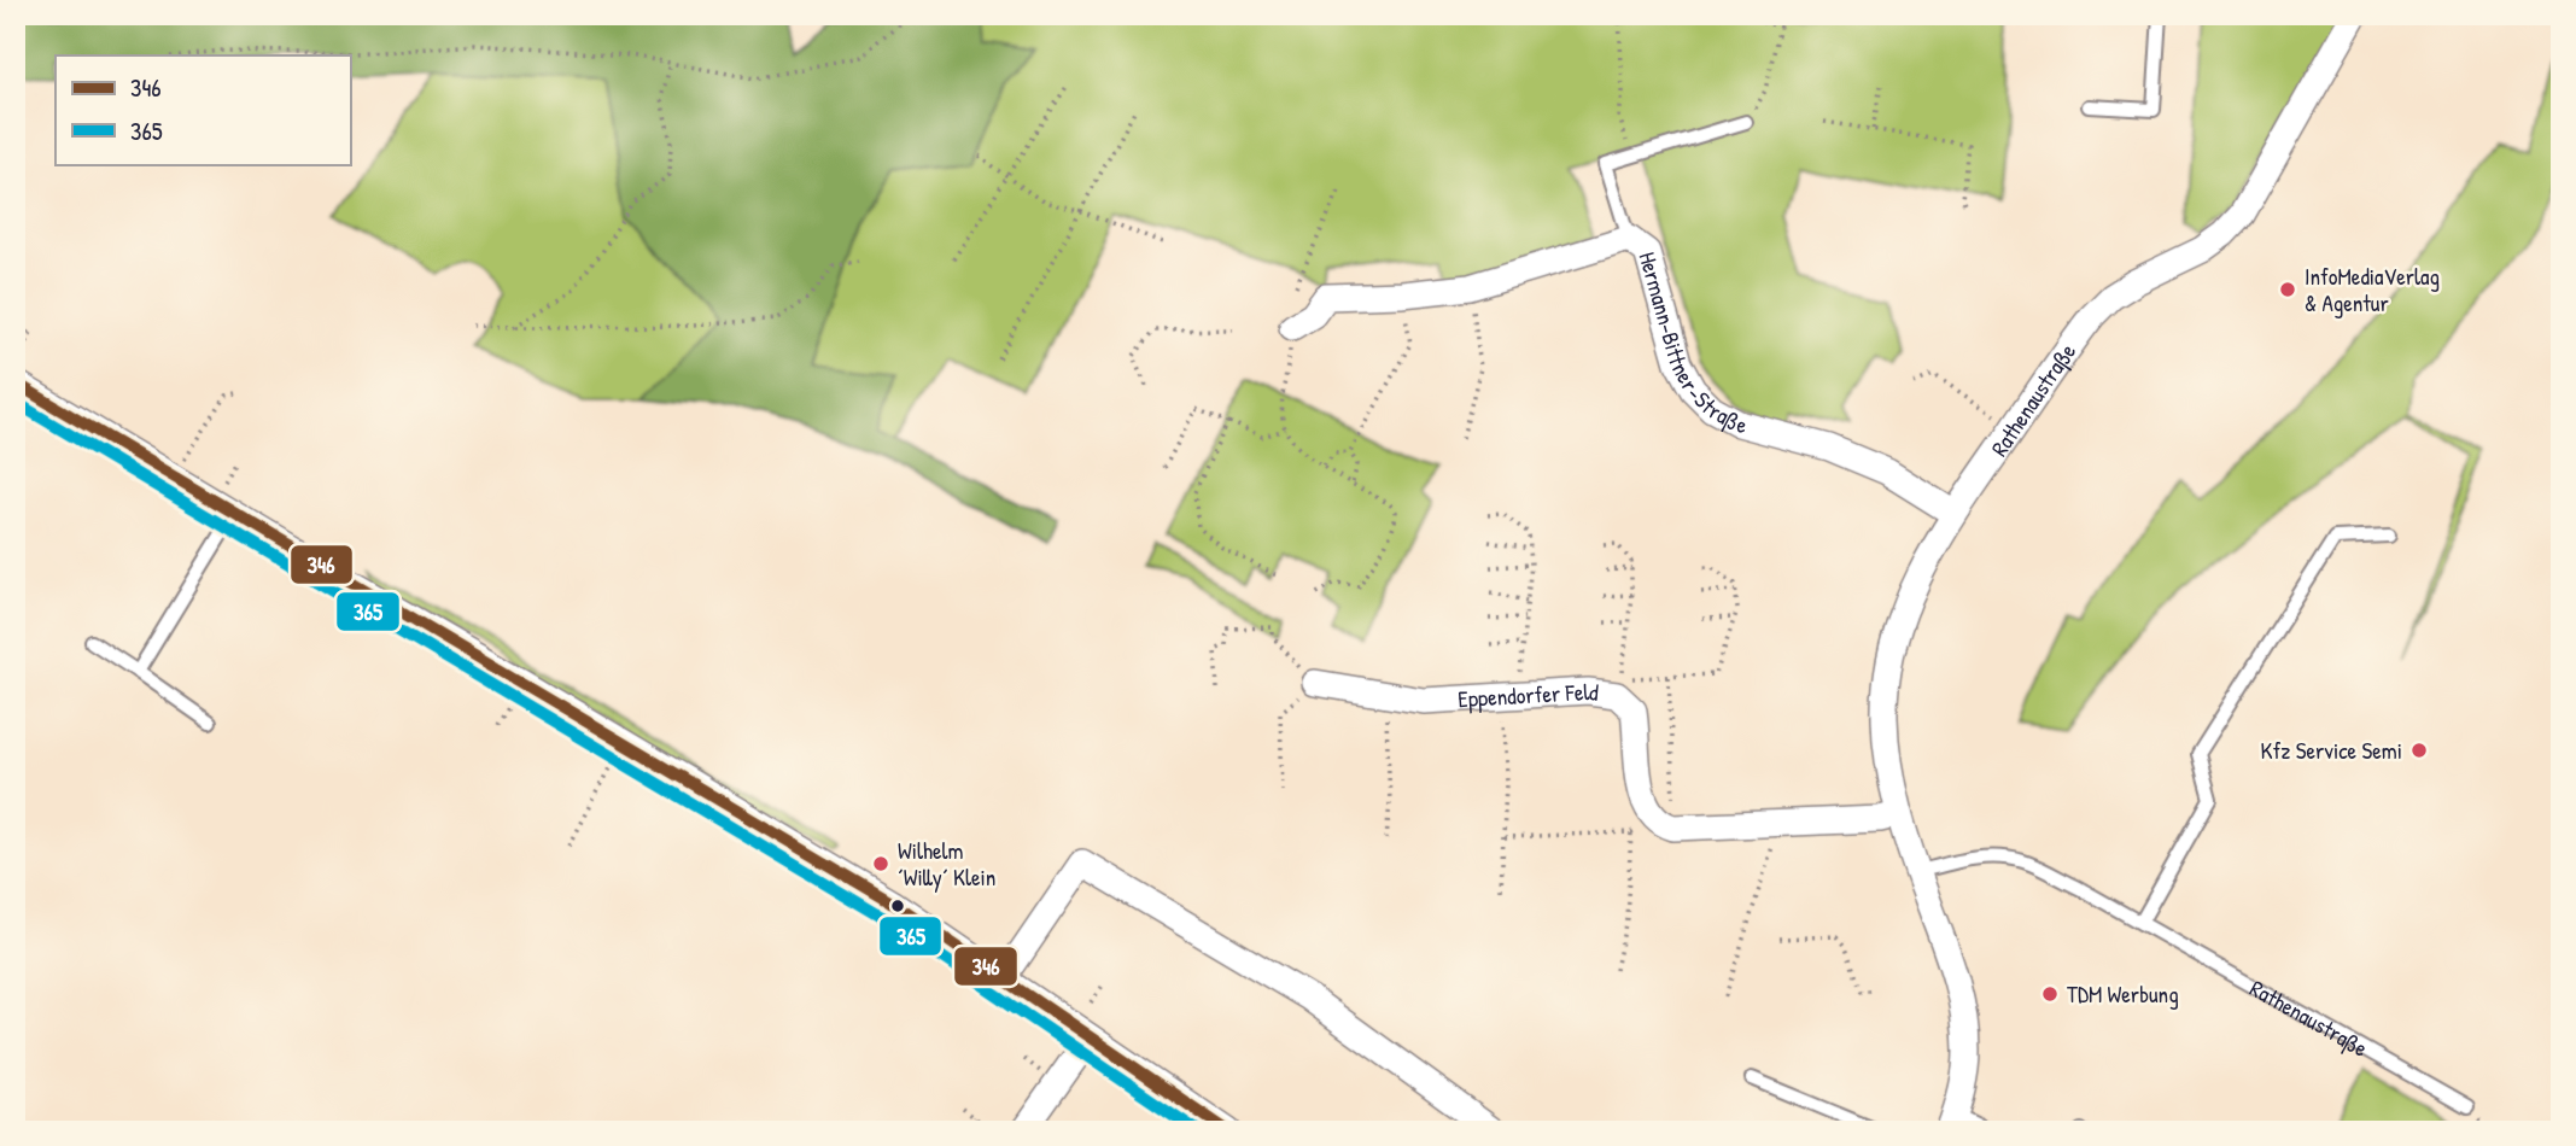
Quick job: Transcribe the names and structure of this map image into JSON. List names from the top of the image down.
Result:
{
  "streets": {
    "street": ["Hermann-Bittner-Straße", "Rathenaustraße", "Eppendorfer Feld"]
  },
  "crossings": [
    ["Hermann-Bittner-Straße", "Rathenaustraße"]
  ],
  "places": [
    "InfoMediaVerlag & Agentur",
    "Kfz Service Semi",
    "Wilhelm ´Willy´ Klein",
    "TDM Werbung"
  ],
  "lines": ["transit line 346", "transit line 365"],
  "legend": ["346", "365"]
}
